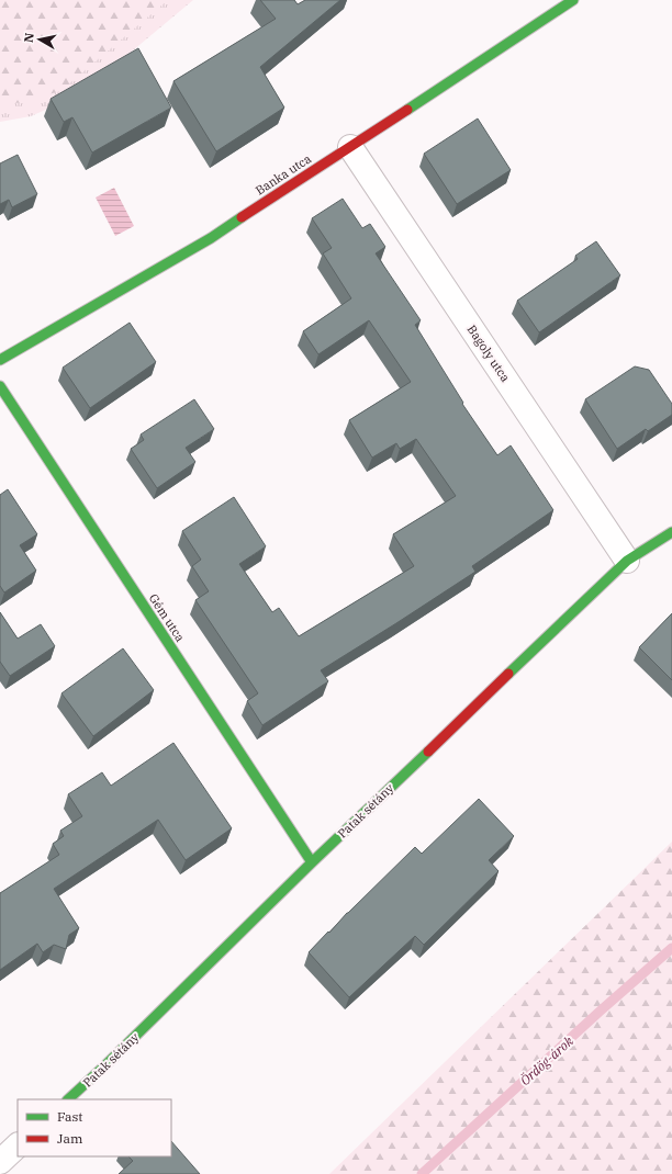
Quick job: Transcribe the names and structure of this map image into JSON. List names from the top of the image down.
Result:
{
  "streets": {
    "street": [
      "Banka utca",
      "Bagoly utca",
      "Gém utca",
      "Patak sétány"
    ]
  },
  "crossings": [
    ["Banka utca", "Bagoly utca"],
    ["Bagoly utca", "Patak sétány"],
    ["Gém utca", "Patak sétány"]
  ],
  "water": ["Ördög-árok"],
  "legend": ["Fast", "Jam"],
  "north": "left"
}
